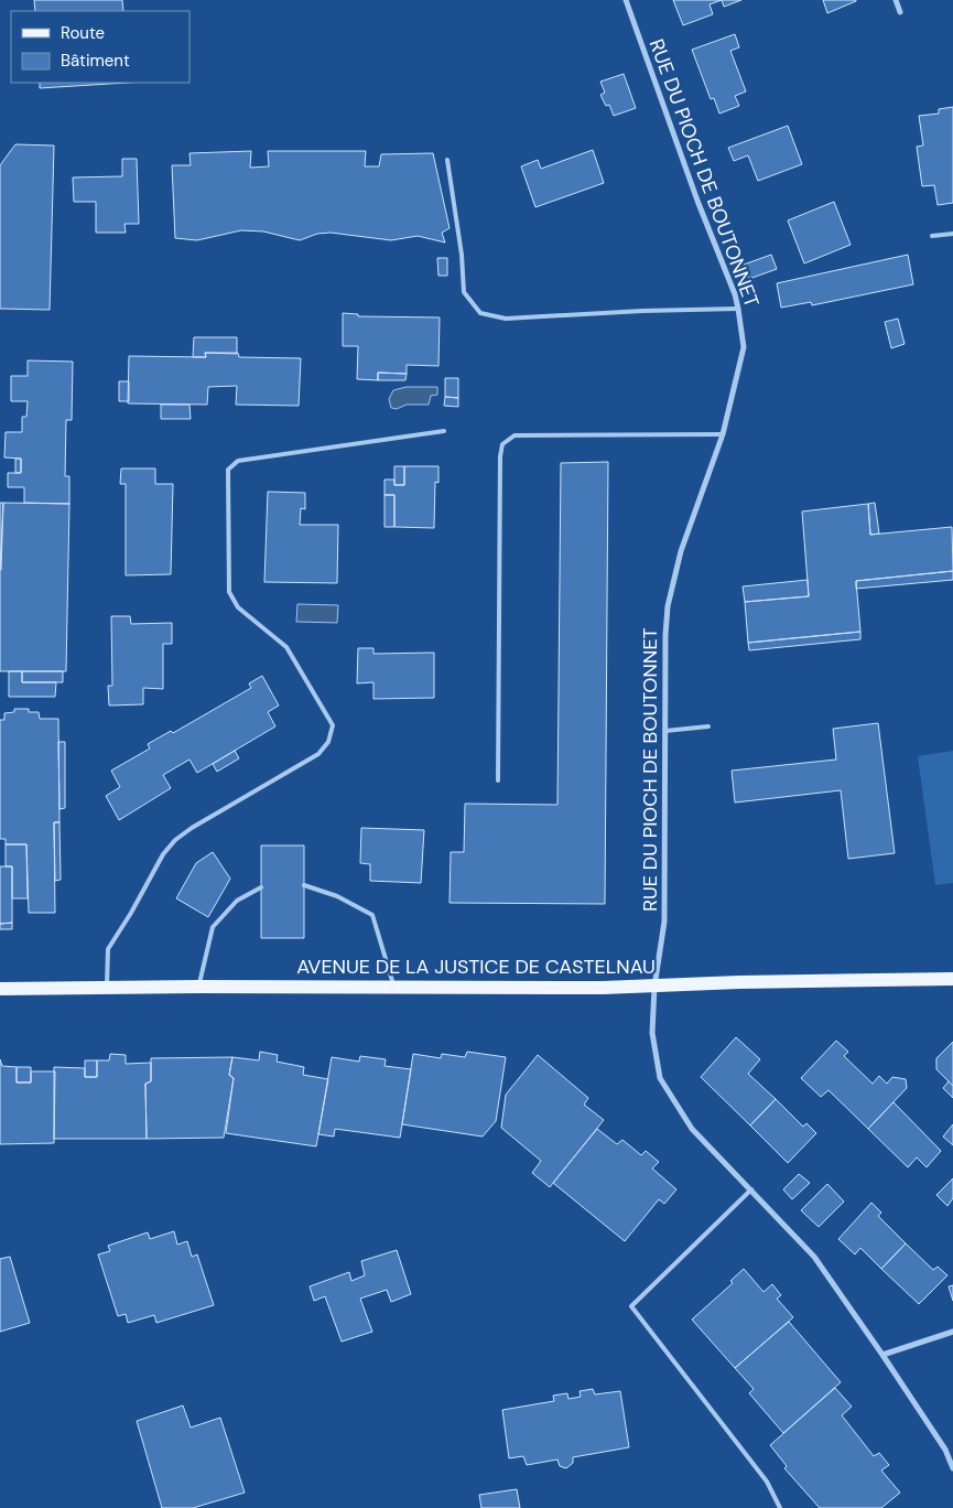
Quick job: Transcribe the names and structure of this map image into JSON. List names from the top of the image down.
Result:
{
  "streets": {
    "main road": ["AVENUE DE LA JUSTICE DE CASTELNAU"],
    "street": ["RUE DU PIOCH DE BOUTONNET"]
  },
  "crossings": [
    ["RUE DU PIOCH DE BOUTONNET", "AVENUE DE LA JUSTICE DE CASTELNAU"]
  ],
  "legend": ["Route", "Bâtiment"]
}
